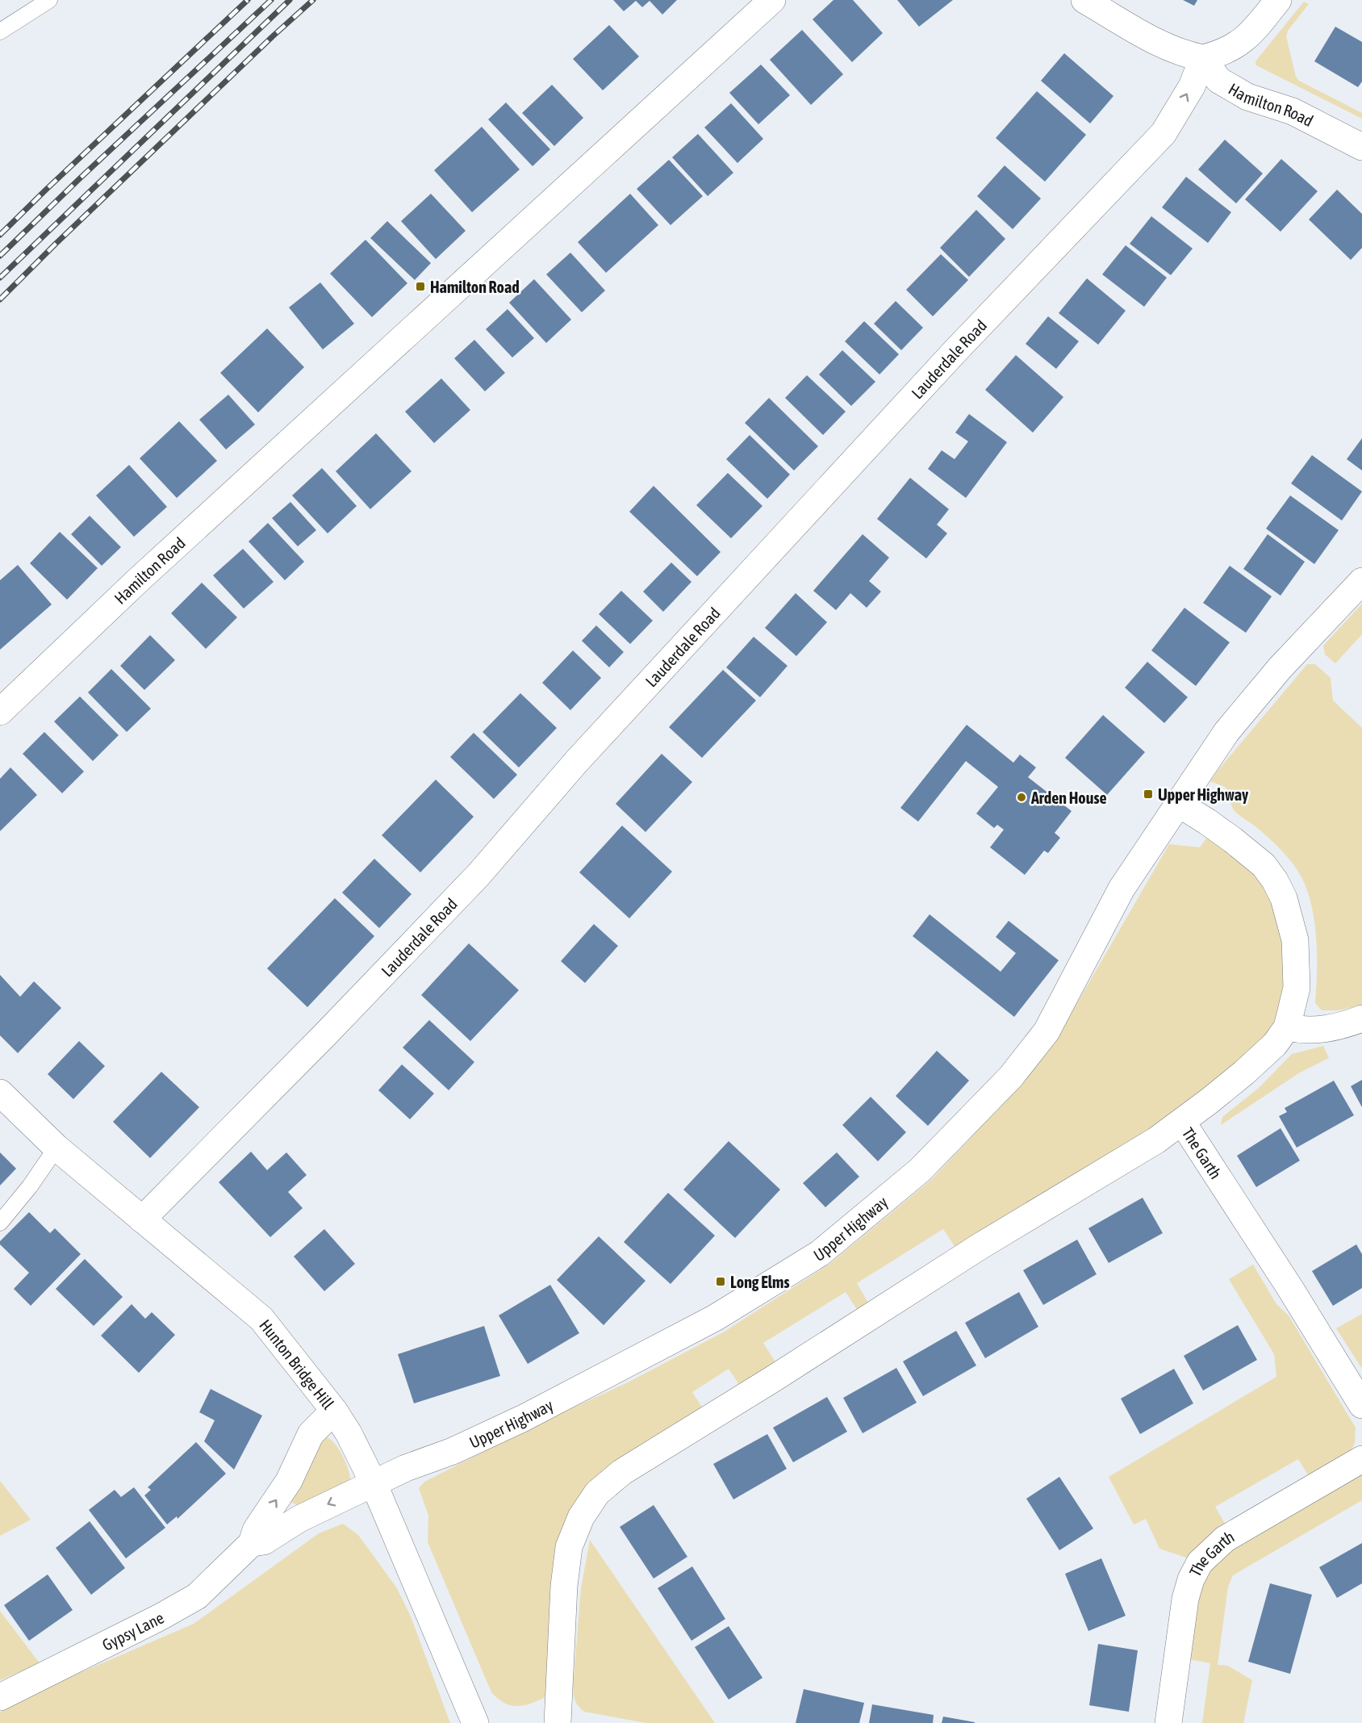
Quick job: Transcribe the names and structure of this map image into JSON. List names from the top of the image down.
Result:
{
  "streets": {
    "street": [
      "Hamilton Road",
      "Lauderdale Road",
      "The Garth",
      "Upper Highway",
      "Hunton Bridge Hill",
      "Gypsy Lane"
    ]
  },
  "crossings": [
    ["Hamilton Road", "Lauderdale Road"],
    ["Lauderdale Road", "Hunton Bridge Hill"],
    ["Upper Highway", "Hunton Bridge Hill"],
    ["Upper Highway", "Gypsy Lane"],
    ["Hunton Bridge Hill", "Gypsy Lane"]
  ],
  "one_way": ["Lauderdale Road"],
  "places": {
    "transit": ["Hamilton Road", "Upper Highway", "Long Elms"],
    "other": ["Arden House"]
  }
}
